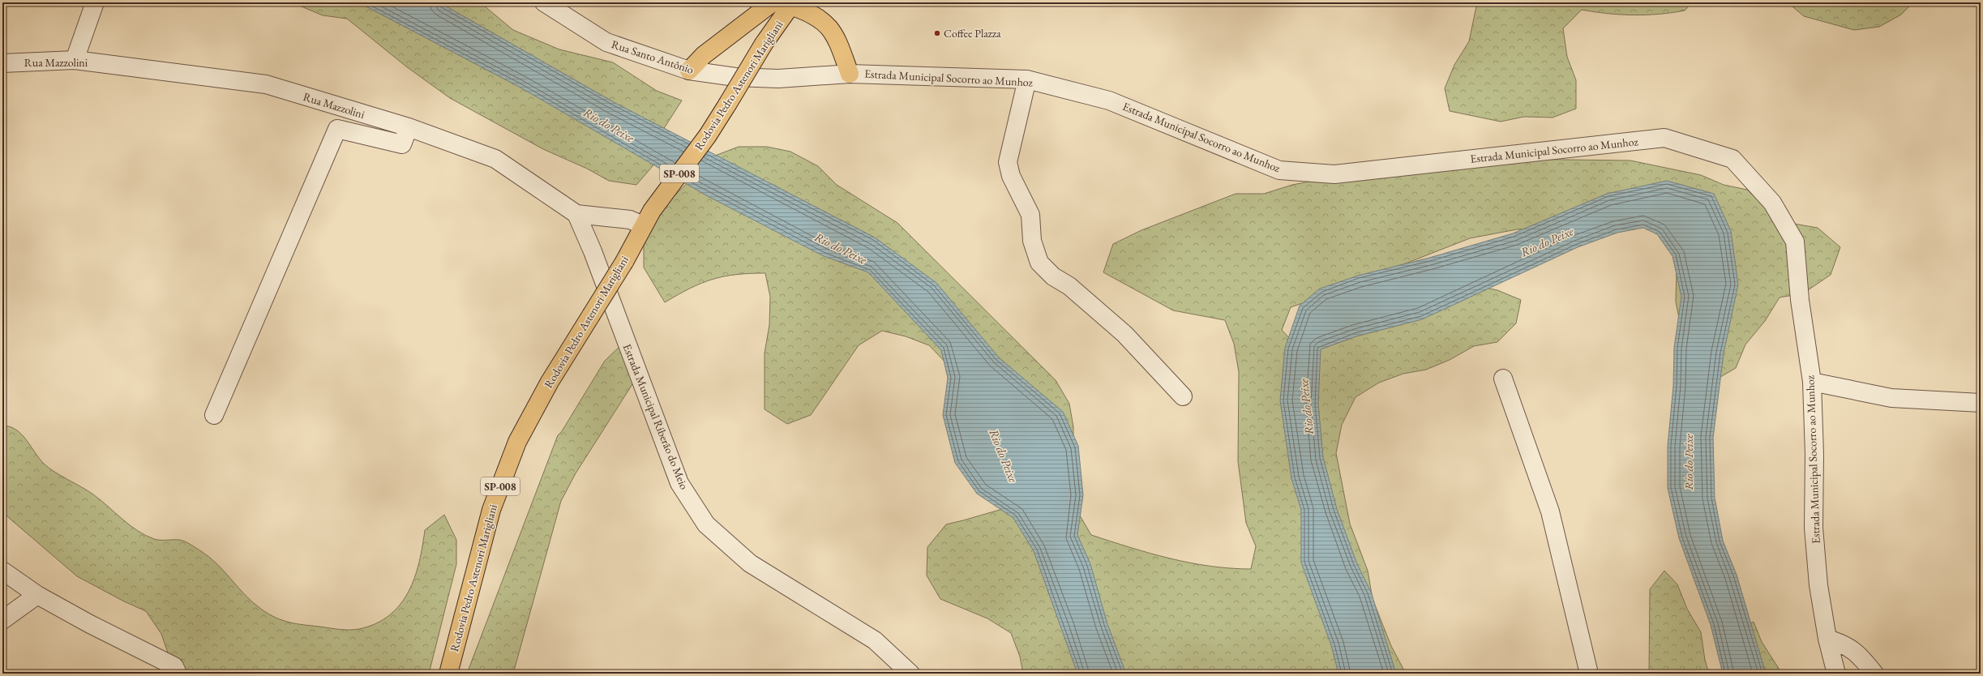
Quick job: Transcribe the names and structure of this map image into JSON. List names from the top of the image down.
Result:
{
  "streets": {
    "main road": ["Rodovia Pedro Astenori Marigliani", "SP-008"],
    "street": [
      "Rua Santo Antônio",
      "Rua Mazzolini",
      "Estrada Municipal Socorro ao Munhoz",
      "Estrada Municipal Riberão do Meio"
    ]
  },
  "crossings": [
    ["Rua Santo Antônio", "Estrada Municipal Socorro ao Munhoz"],
    ["Rua Mazzolini", "Rodovia Pedro Astenori Marigliani"],
    ["Rua Mazzolini", "Estrada Municipal Riberão do Meio"]
  ],
  "water": ["Rio do Peixe"],
  "places": ["Coffee Plazza"]
}
